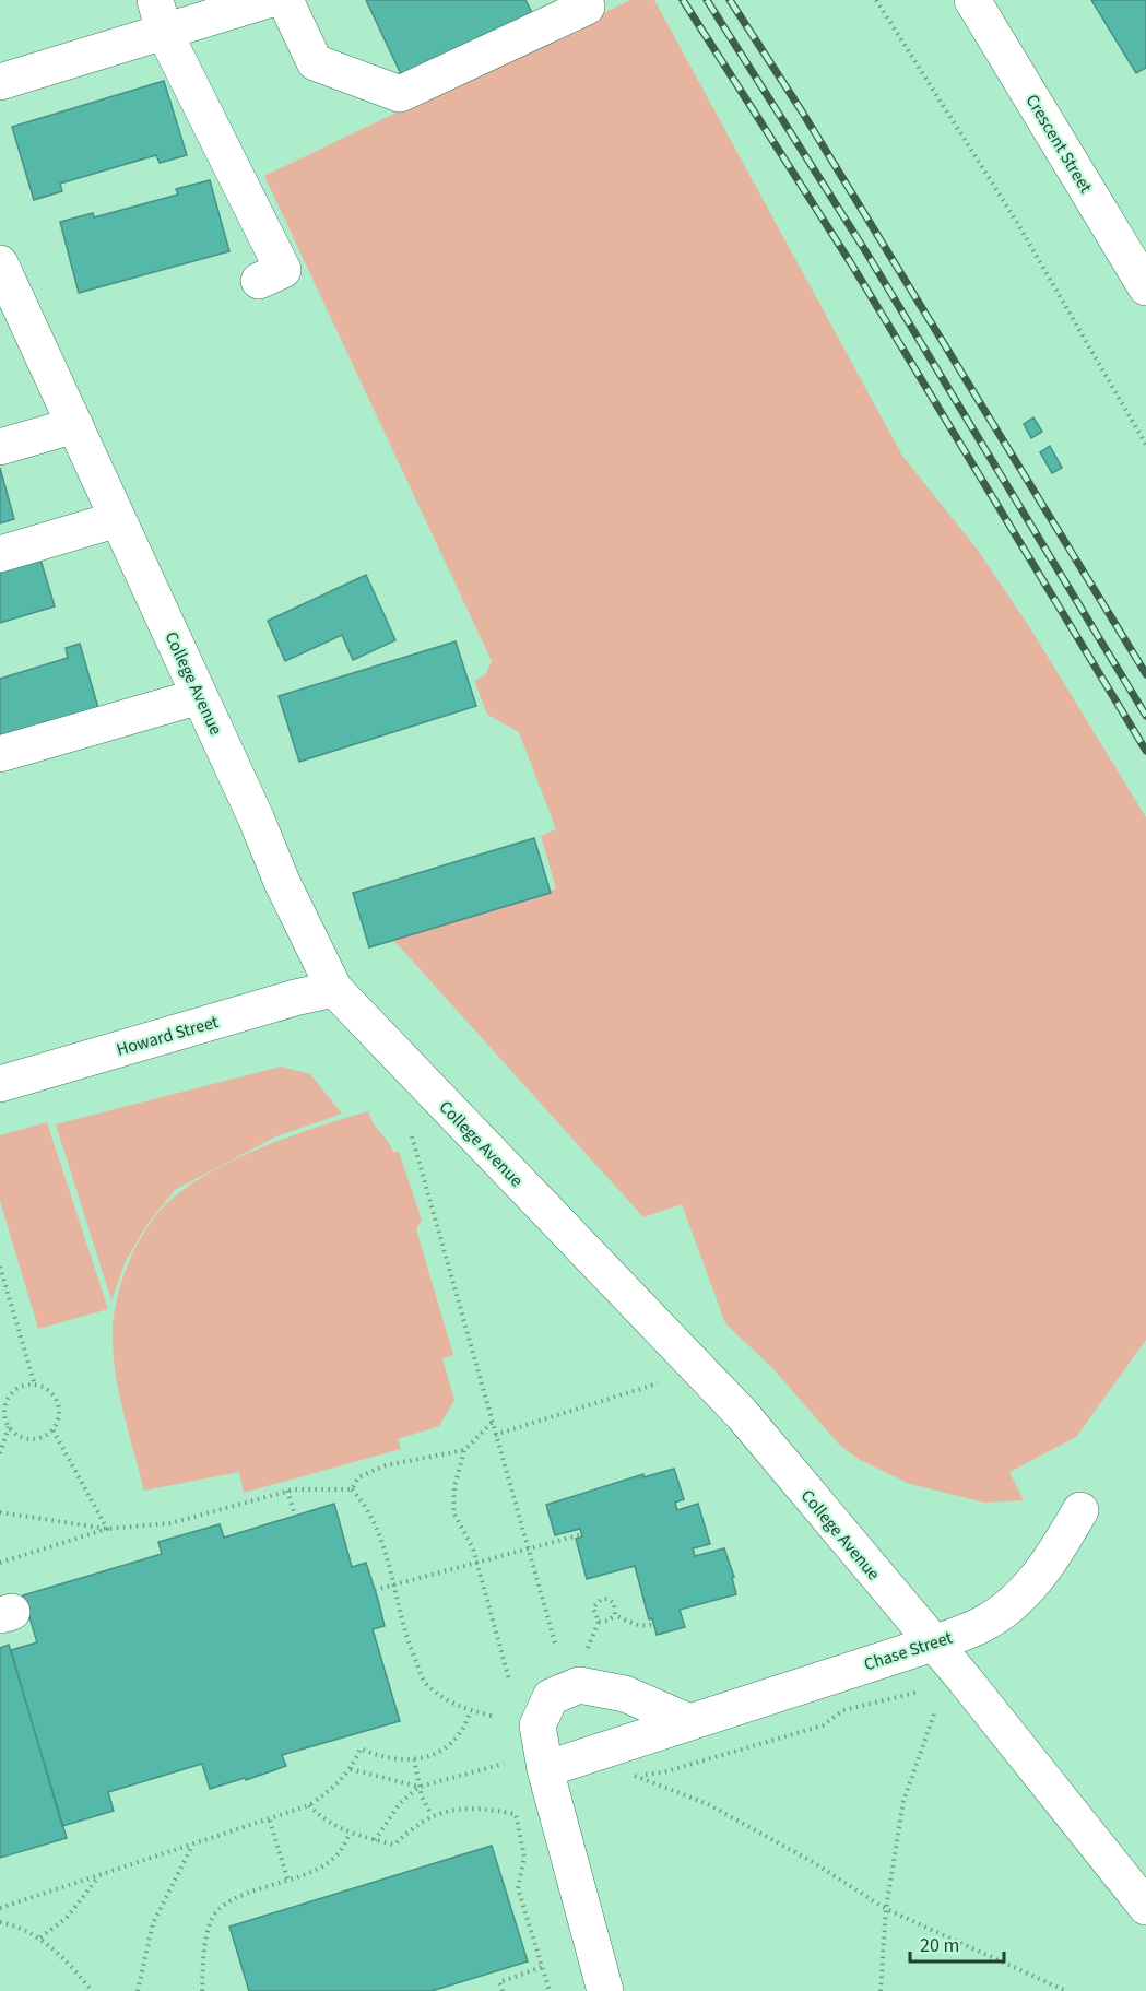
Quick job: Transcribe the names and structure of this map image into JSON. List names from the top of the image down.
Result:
{
  "streets": {
    "street": [
      "Crescent Street",
      "College Avenue",
      "Howard Street",
      "Chase Street"
    ]
  },
  "crossings": [
    ["College Avenue", "Howard Street"],
    ["College Avenue", "Chase Street"]
  ],
  "scale_bar": "20 m"
}
